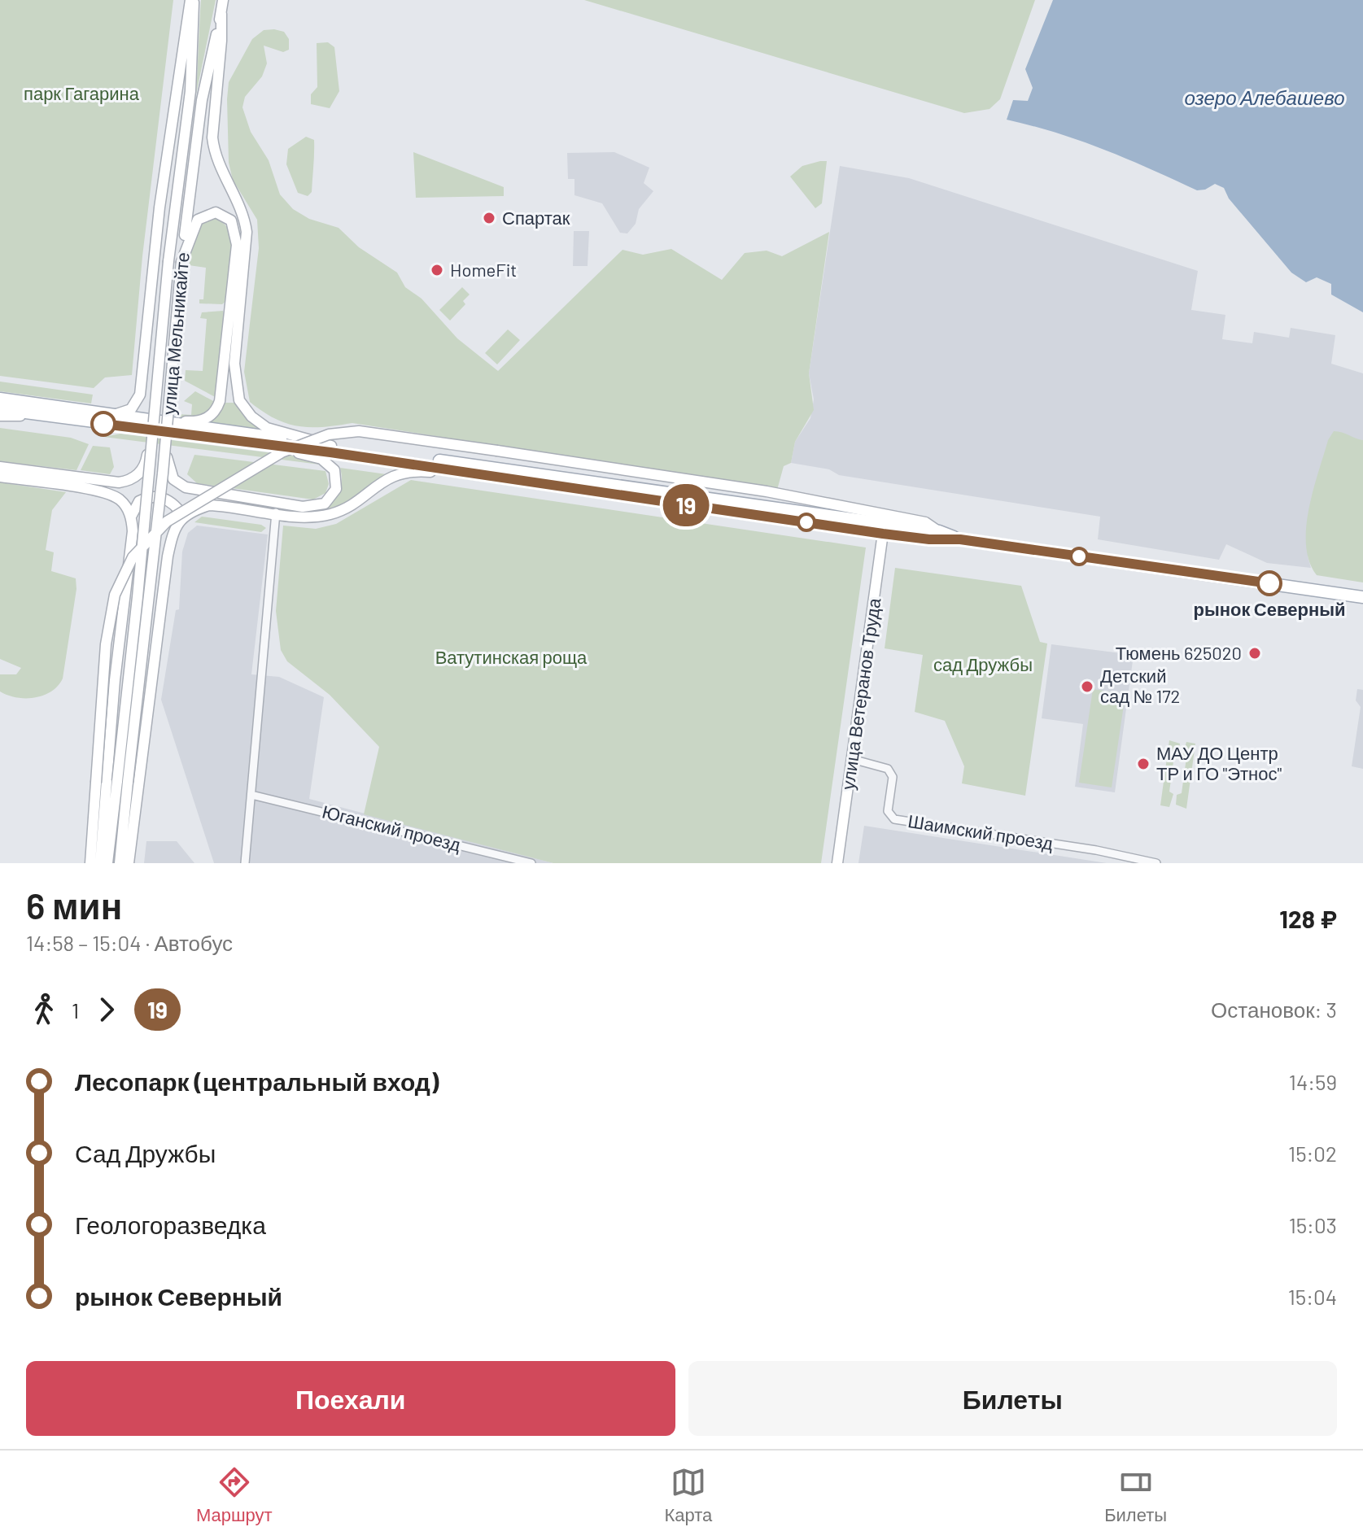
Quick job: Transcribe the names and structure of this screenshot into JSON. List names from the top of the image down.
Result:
{
  "streets": {
    "main road": ["улица Мельникайте", "улица Ветеранов Труда"],
    "street": ["Юганский проезд", "Шаимский проезд"]
  },
  "crossings": [
    ["улица Ветеранов Труда", "Шаимский проезд"]
  ],
  "water": ["озеро Алебашево"],
  "parks": ["парк Гагарина", "Ватутинская роща", "сад Дружбы"],
  "places": [
    "Спартак",
    "HomeFit",
    "рынок Северный",
    "Тюмень 625020",
    "Детский сад № 172",
    "МАУ ДО Центр ТР и ГО \"Этнос\""
  ],
  "lines": ["bus line 19"],
  "page": {
    "on_map": "19",
    "heading": ["6 мин", "14:58 – 15:04 · Автобус", "128 ₽"],
    "legs": ["1", "19", "Остановок: 3"],
    "list": [
      {
        "name": "Лесопарк (центральный вход)",
        "value": "14:59"
      },
      {
        "name": "Сад Дружбы",
        "value": "15:02"
      },
      {
        "name": "Геологоразведка",
        "value": "15:03"
      },
      {
        "name": "рынок Северный",
        "value": "15:04"
      }
    ],
    "buttons": ["Поехали", "Билеты"],
    "tabs": ["Маршрут", "Карта", "Билеты"]
  }
}
